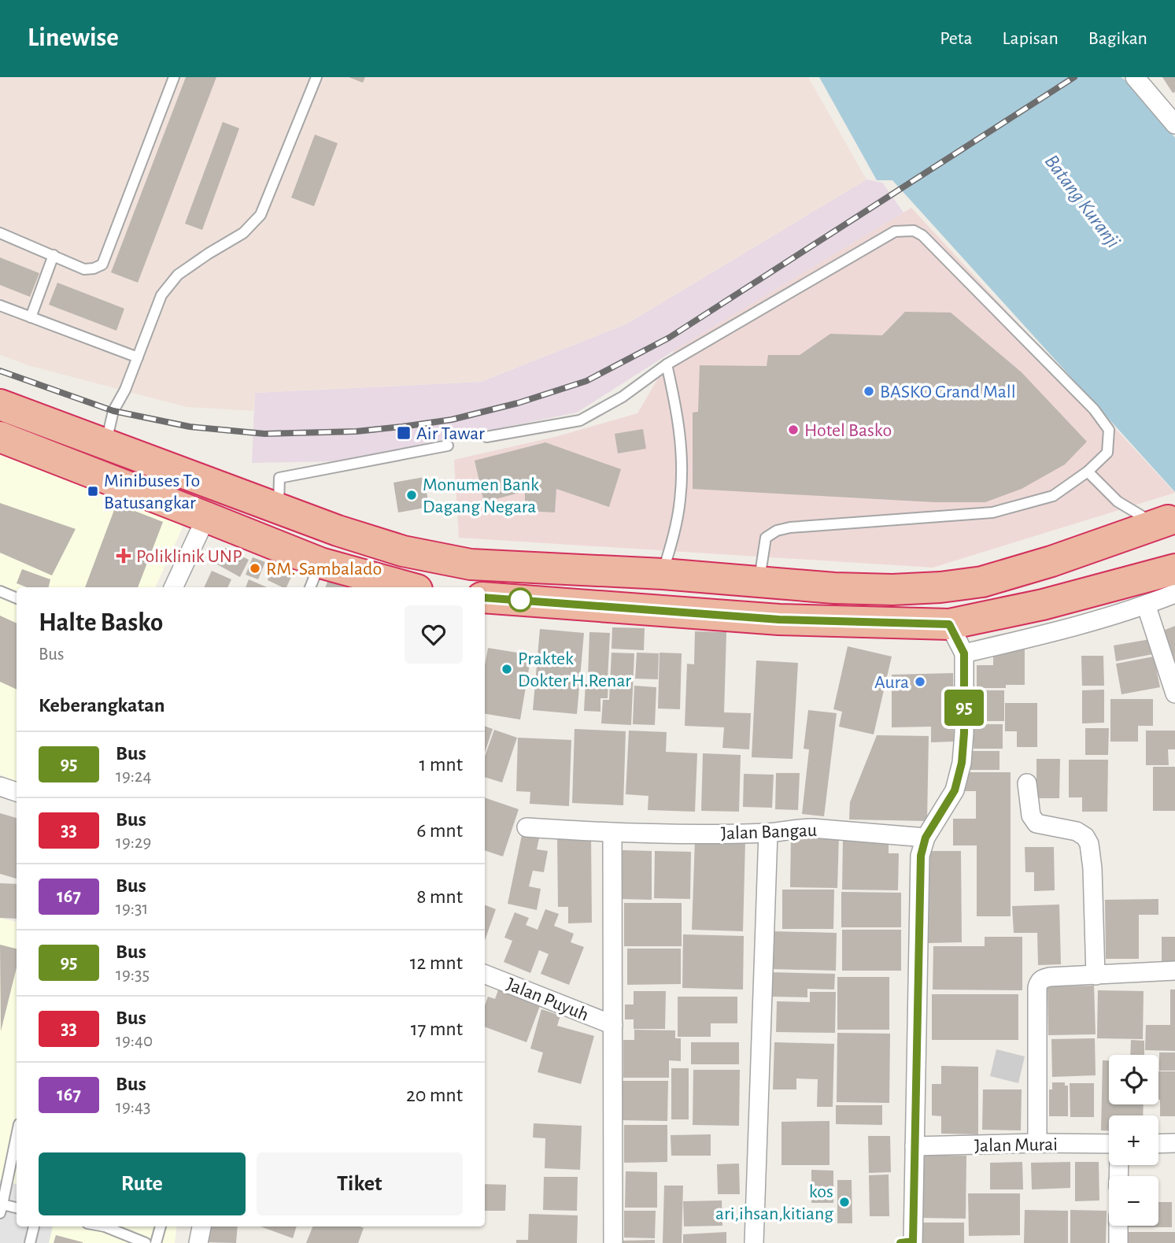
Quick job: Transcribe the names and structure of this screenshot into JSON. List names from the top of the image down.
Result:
{
  "streets": {
    "street": ["Jalan Bangau", "Jalan Puyuh", "Jalan Murai"]
  },
  "water": ["Batang Kuranji"],
  "places": {
    "other": [
      "BASKO Grand Mall",
      "Hotel Basko",
      "Monumen Bank Dagang Negara",
      "RM. Sambalado",
      "Praktek Dokter H.Renar",
      "Aura",
      "kos ari,ihsan,kitiang"
    ],
    "transit": ["Air Tawar", "Minibuses To Batusangkar"],
    "health": ["Poliklinik UNP"]
  },
  "lines": ["bus line 95"],
  "page": {
    "header": "Linewise",
    "nav": ["Peta", "Lapisan", "Bagikan"],
    "on_map": "95",
    "heading": [
      ["Halte Basko", "Bus"],
      "Keberangkatan"
    ],
    "list": [
      {
        "mark": "95",
        "name": "Bus",
        "note": "19:24",
        "value": "1 mnt"
      },
      {
        "mark": "33",
        "name": "Bus",
        "note": "19:29",
        "value": "6 mnt"
      },
      {
        "mark": "167",
        "name": "Bus",
        "note": "19:31",
        "value": "8 mnt"
      },
      {
        "mark": "95",
        "name": "Bus",
        "note": "19:35",
        "value": "12 mnt"
      },
      {
        "mark": "33",
        "name": "Bus",
        "note": "19:40",
        "value": "17 mnt"
      },
      {
        "mark": "167",
        "name": "Bus",
        "note": "19:43",
        "value": "20 mnt"
      }
    ],
    "map_buttons": ["+", "−"],
    "buttons": ["Rute", "Tiket"]
  }
}
